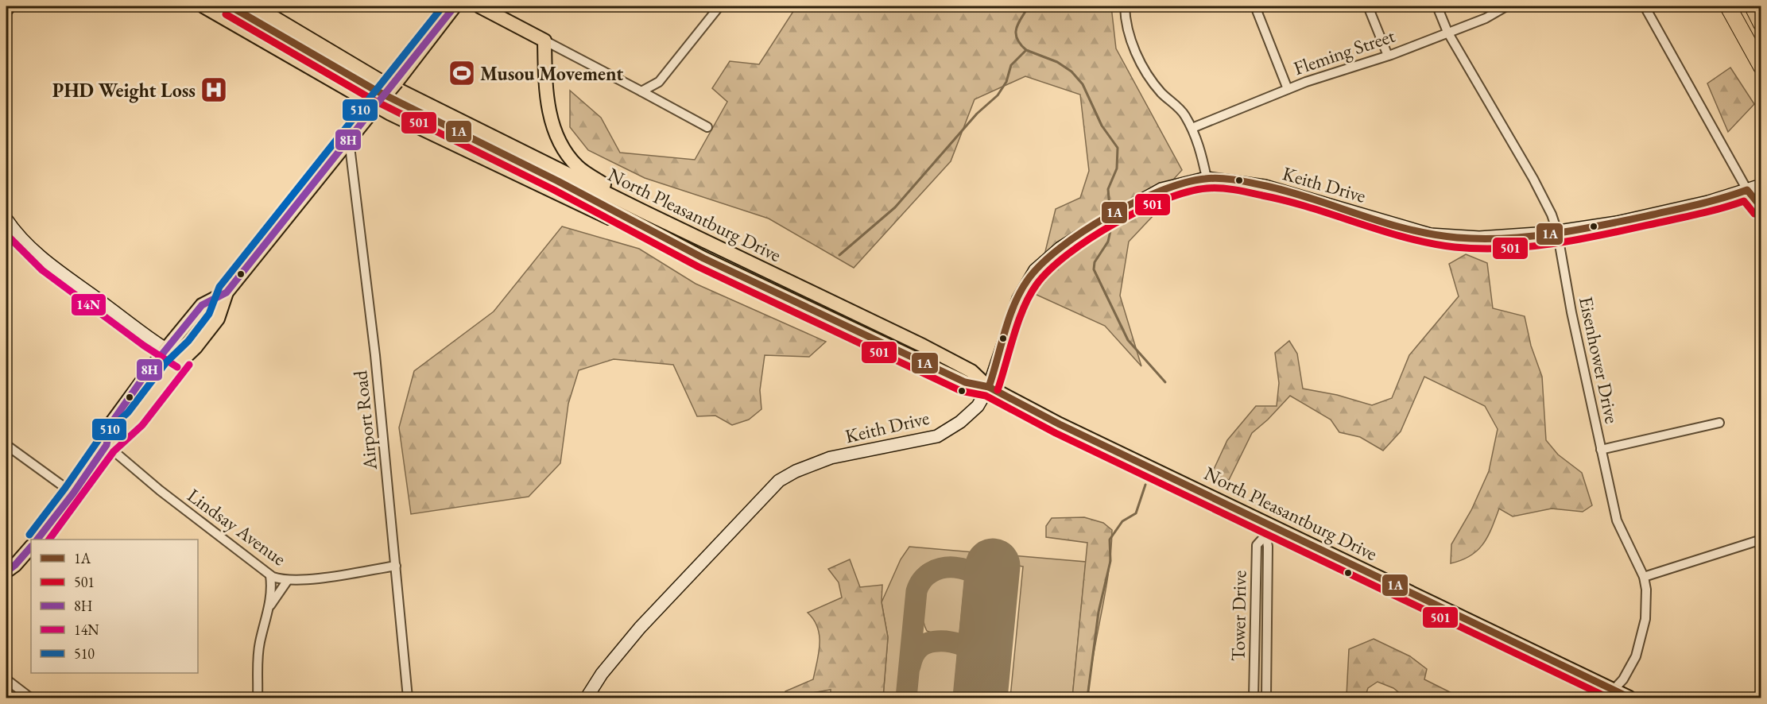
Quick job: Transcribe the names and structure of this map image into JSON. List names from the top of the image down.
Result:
{
  "streets": {
    "main road": ["North Pleasantburg Drive"],
    "street": [
      "Fleming Street",
      "Keith Drive",
      "Eisenhower Drive",
      "Airport Road",
      "Lindsay Avenue",
      "Tower Drive"
    ]
  },
  "crossings": [
    ["Fleming Street", "Eisenhower Drive"],
    ["Keith Drive", "North Pleasantburg Drive"],
    ["Keith Drive", "Eisenhower Drive"],
    ["North Pleasantburg Drive", "Eisenhower Drive"],
    ["North Pleasantburg Drive", "Tower Drive"],
    ["Airport Road", "Lindsay Avenue"]
  ],
  "places": {
    "sports": ["Musou Movement"],
    "hospital": ["PHD Weight Loss"]
  },
  "lines": [
    "transit line 1A",
    "transit line 8H",
    "transit line 510",
    "transit line 501",
    "transit line 14N"
  ],
  "legend": [
    "1A",
    "501",
    "8H",
    "14N",
    "510"
  ]
}
